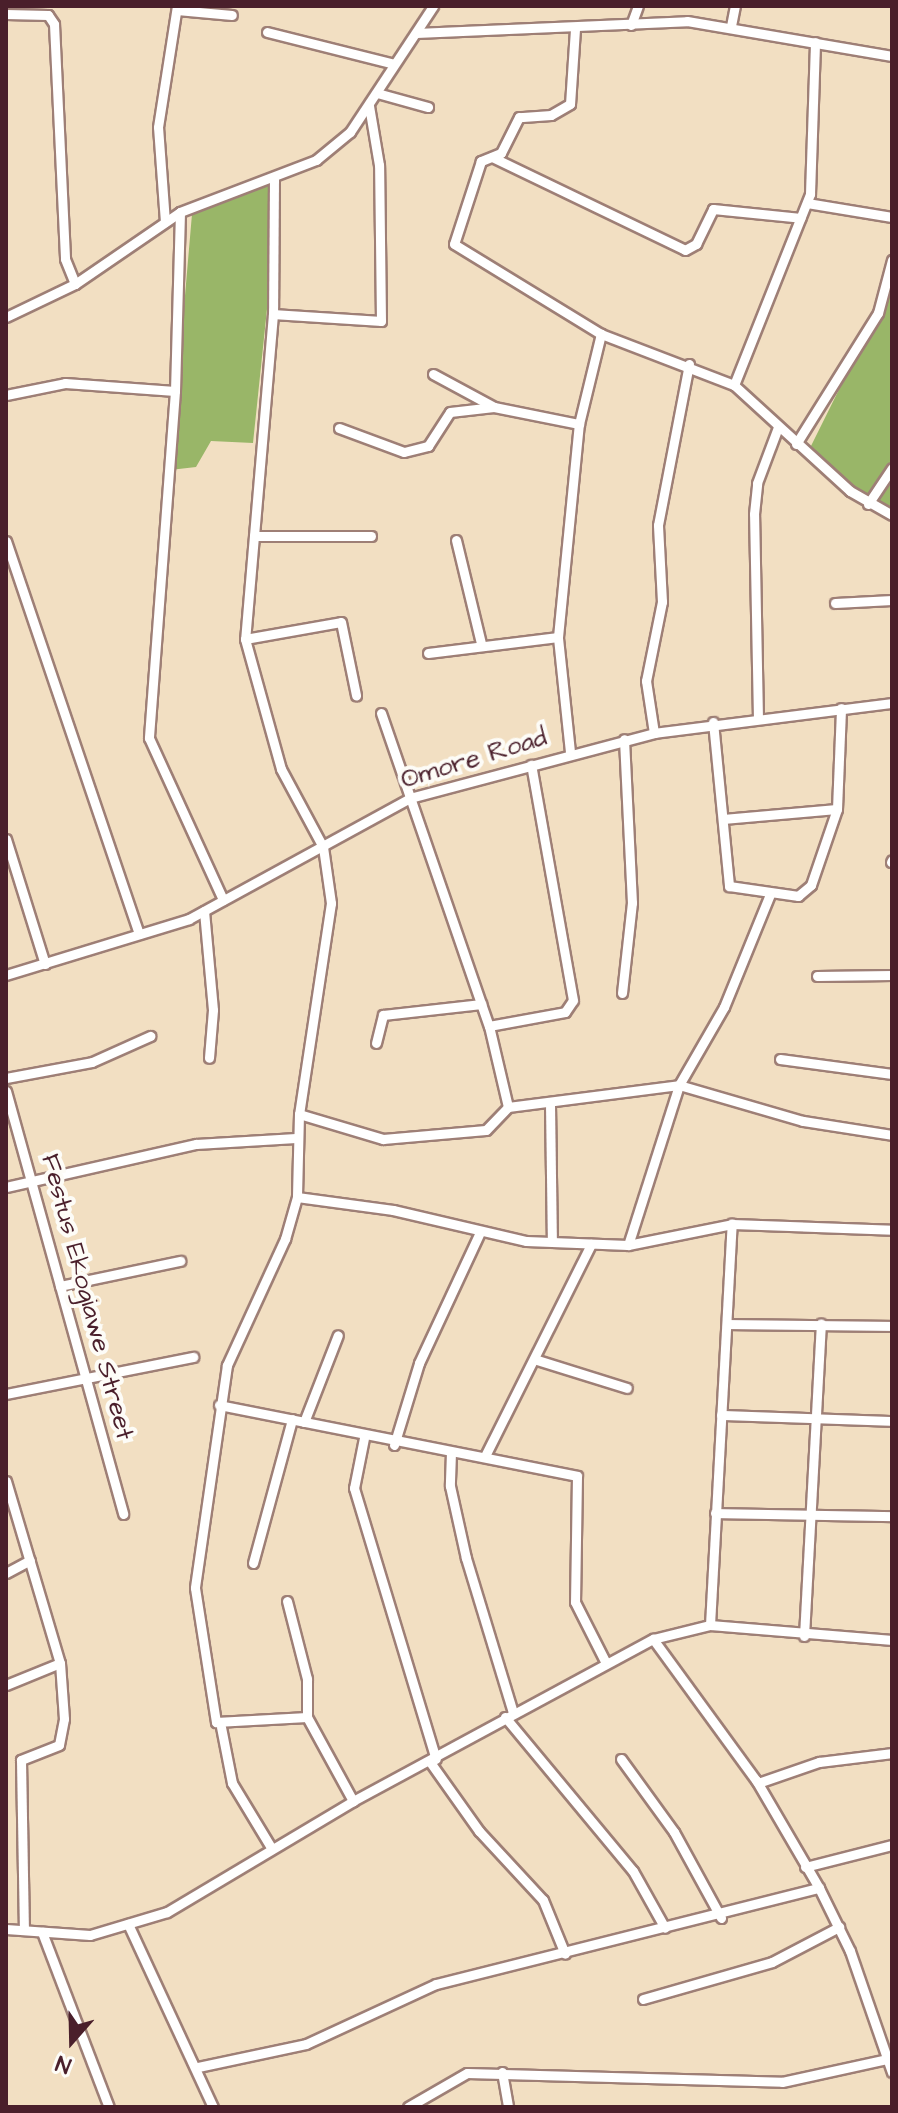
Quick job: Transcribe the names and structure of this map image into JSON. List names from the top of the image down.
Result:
{
  "streets": {
    "street": ["Omore Road", "Festus Ekogiawe Street"]
  },
  "north": "bottom"
}
